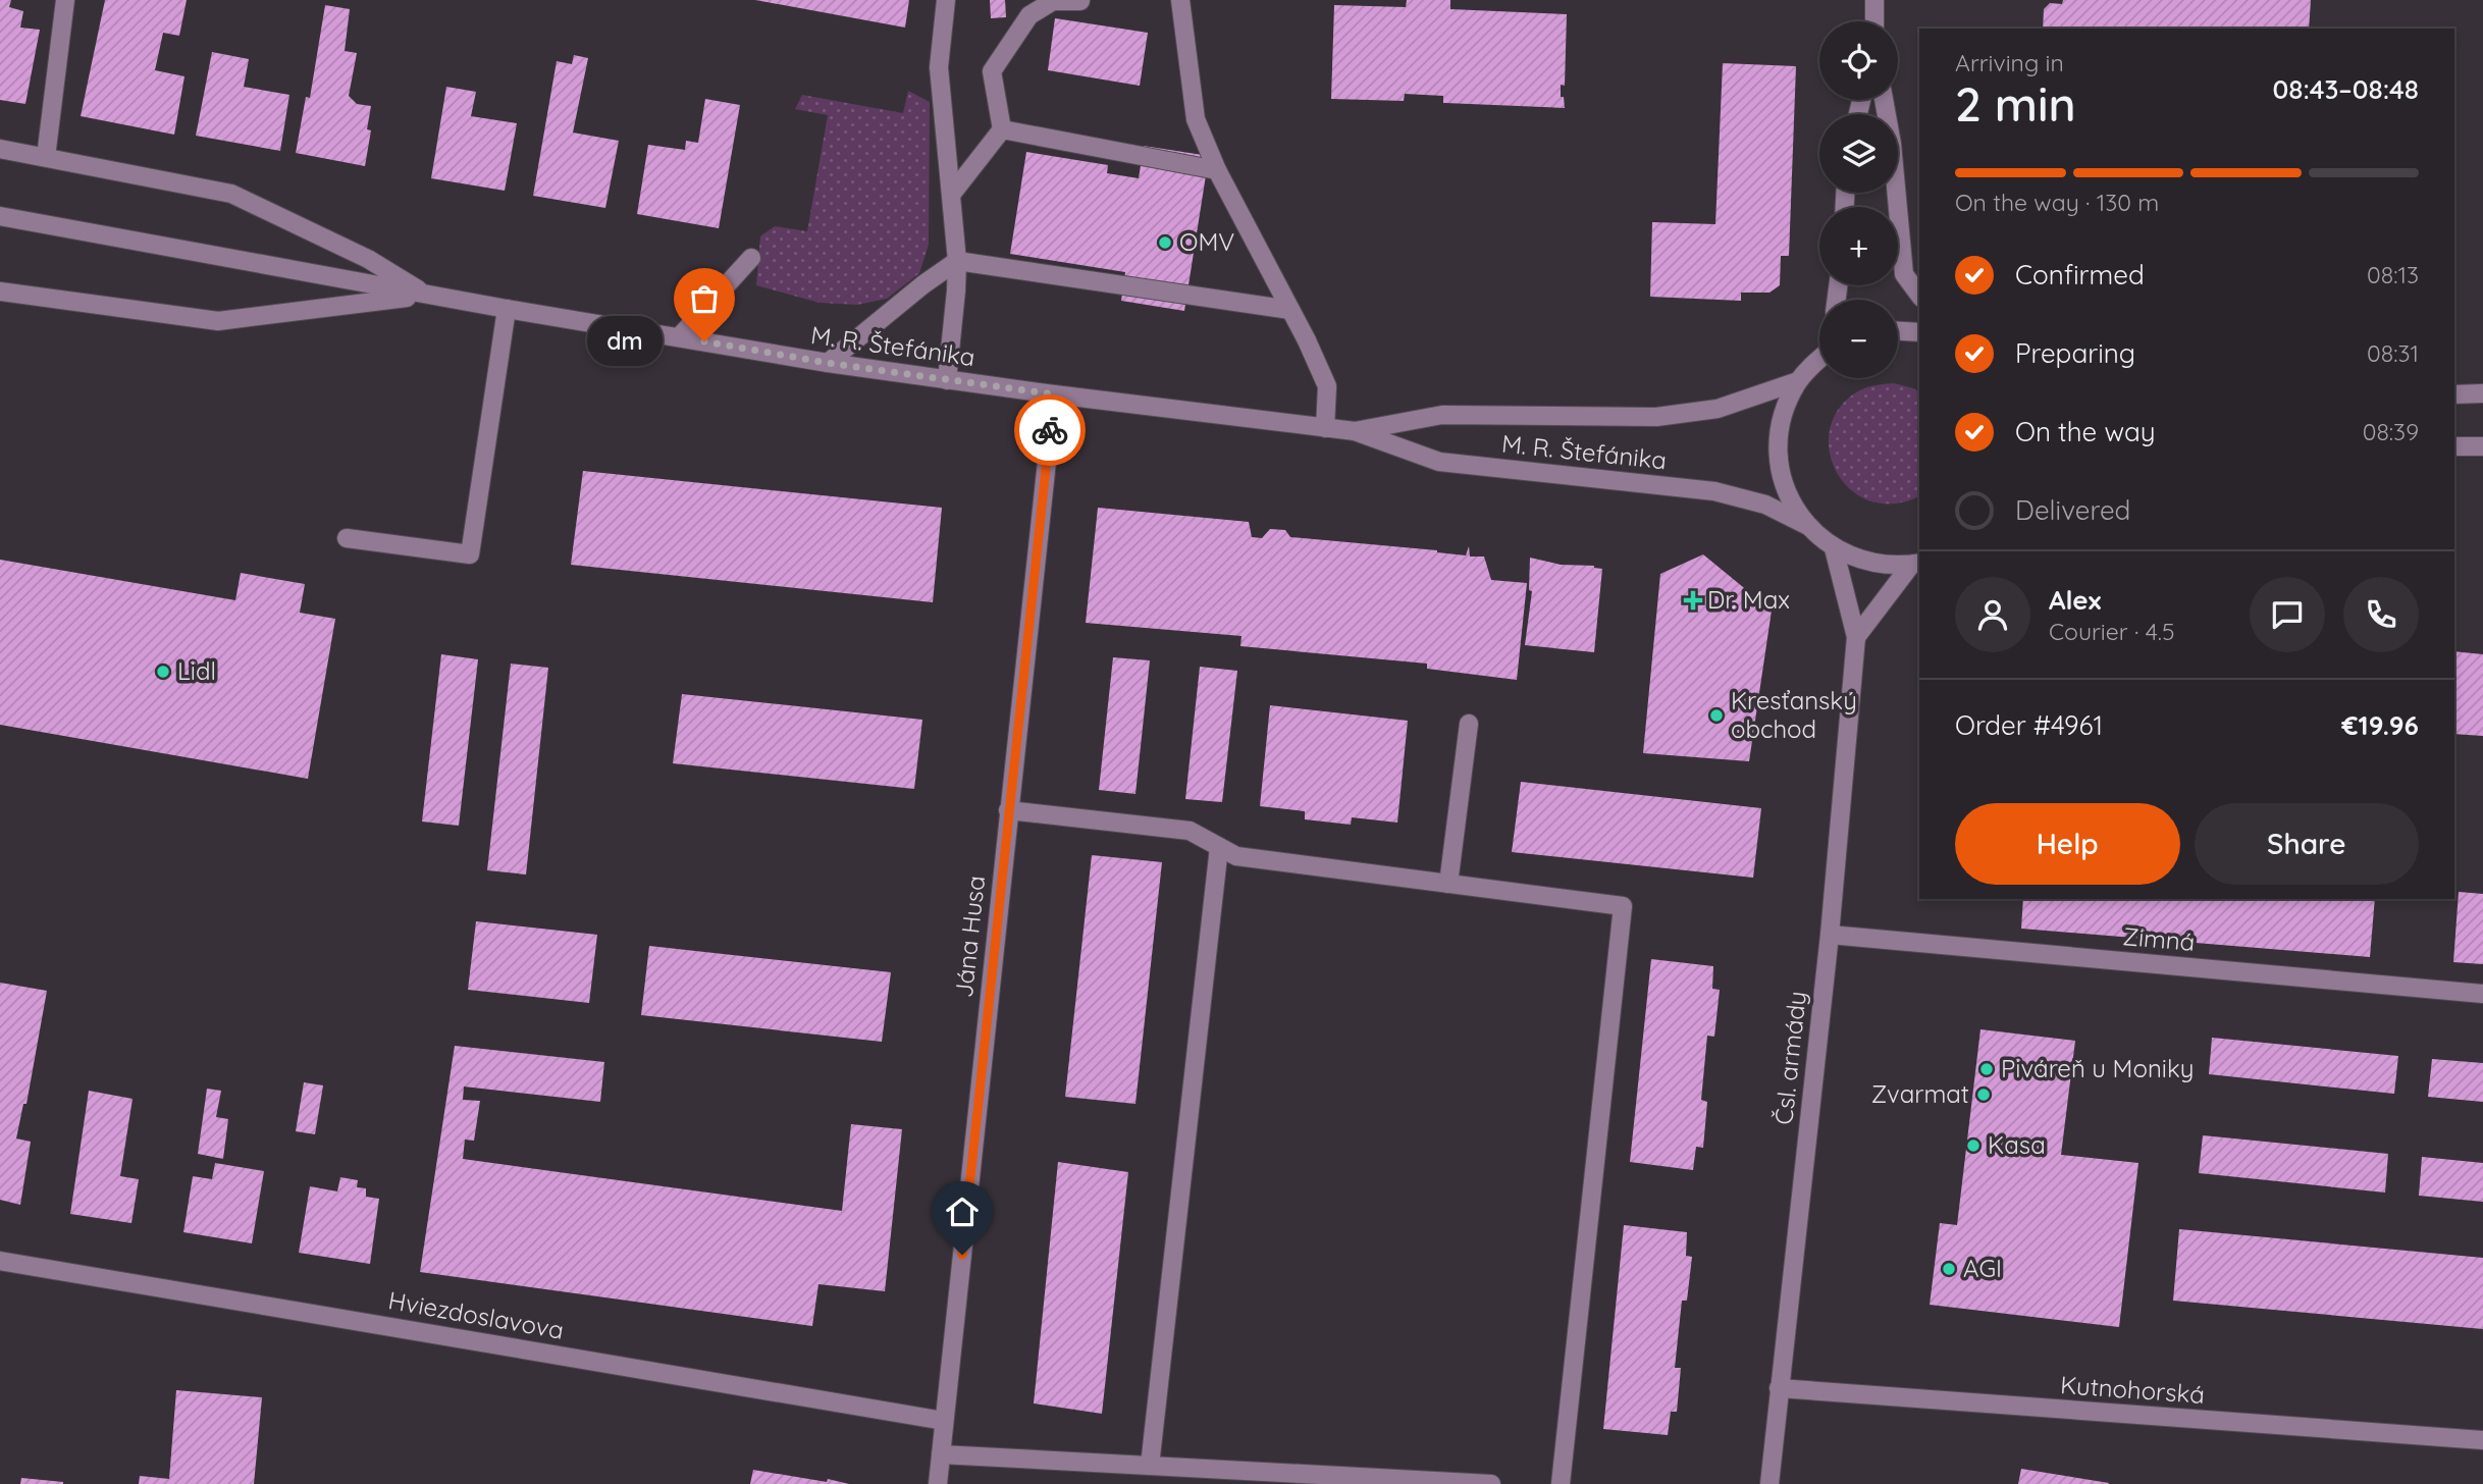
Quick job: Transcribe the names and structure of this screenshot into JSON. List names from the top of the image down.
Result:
{
  "streets": {
    "street": [
      "M. R. Štefánika",
      "Jána Husa",
      "Zimná",
      "Čsl. armády",
      "Hviezdoslavova",
      "Kutnohorská"
    ]
  },
  "crossings": [
    ["M. R. Štefánika", "Jána Husa"],
    ["Jána Husa", "Hviezdoslavova"],
    ["Zimná", "Čsl. armády"],
    ["Čsl. armády", "Kutnohorská"]
  ],
  "places": {
    "other": [
      "OMV",
      "dm",
      "Lidl",
      "Kresťanský obchod",
      "Piváreň u Moniky",
      "Zvarmat",
      "Kasa",
      "AGI"
    ],
    "health": ["Dr. Max"]
  },
  "page": {
    "map_buttons": ["+", "−"],
    "heading": ["2 min", "Arriving in", "08:43–08:48"],
    "panel": [
      "Alex",
      "Courier · 4.5",
      "Order #4961",
      "€19.96"
    ],
    "bar": "On the way · 130 m",
    "list": [
      ["Confirmed", "08:13"],
      ["Preparing", "08:31"],
      ["On the way", "08:39"],
      "Delivered"
    ],
    "bubble": "dm",
    "buttons": ["Help", "Share"]
  }
}
